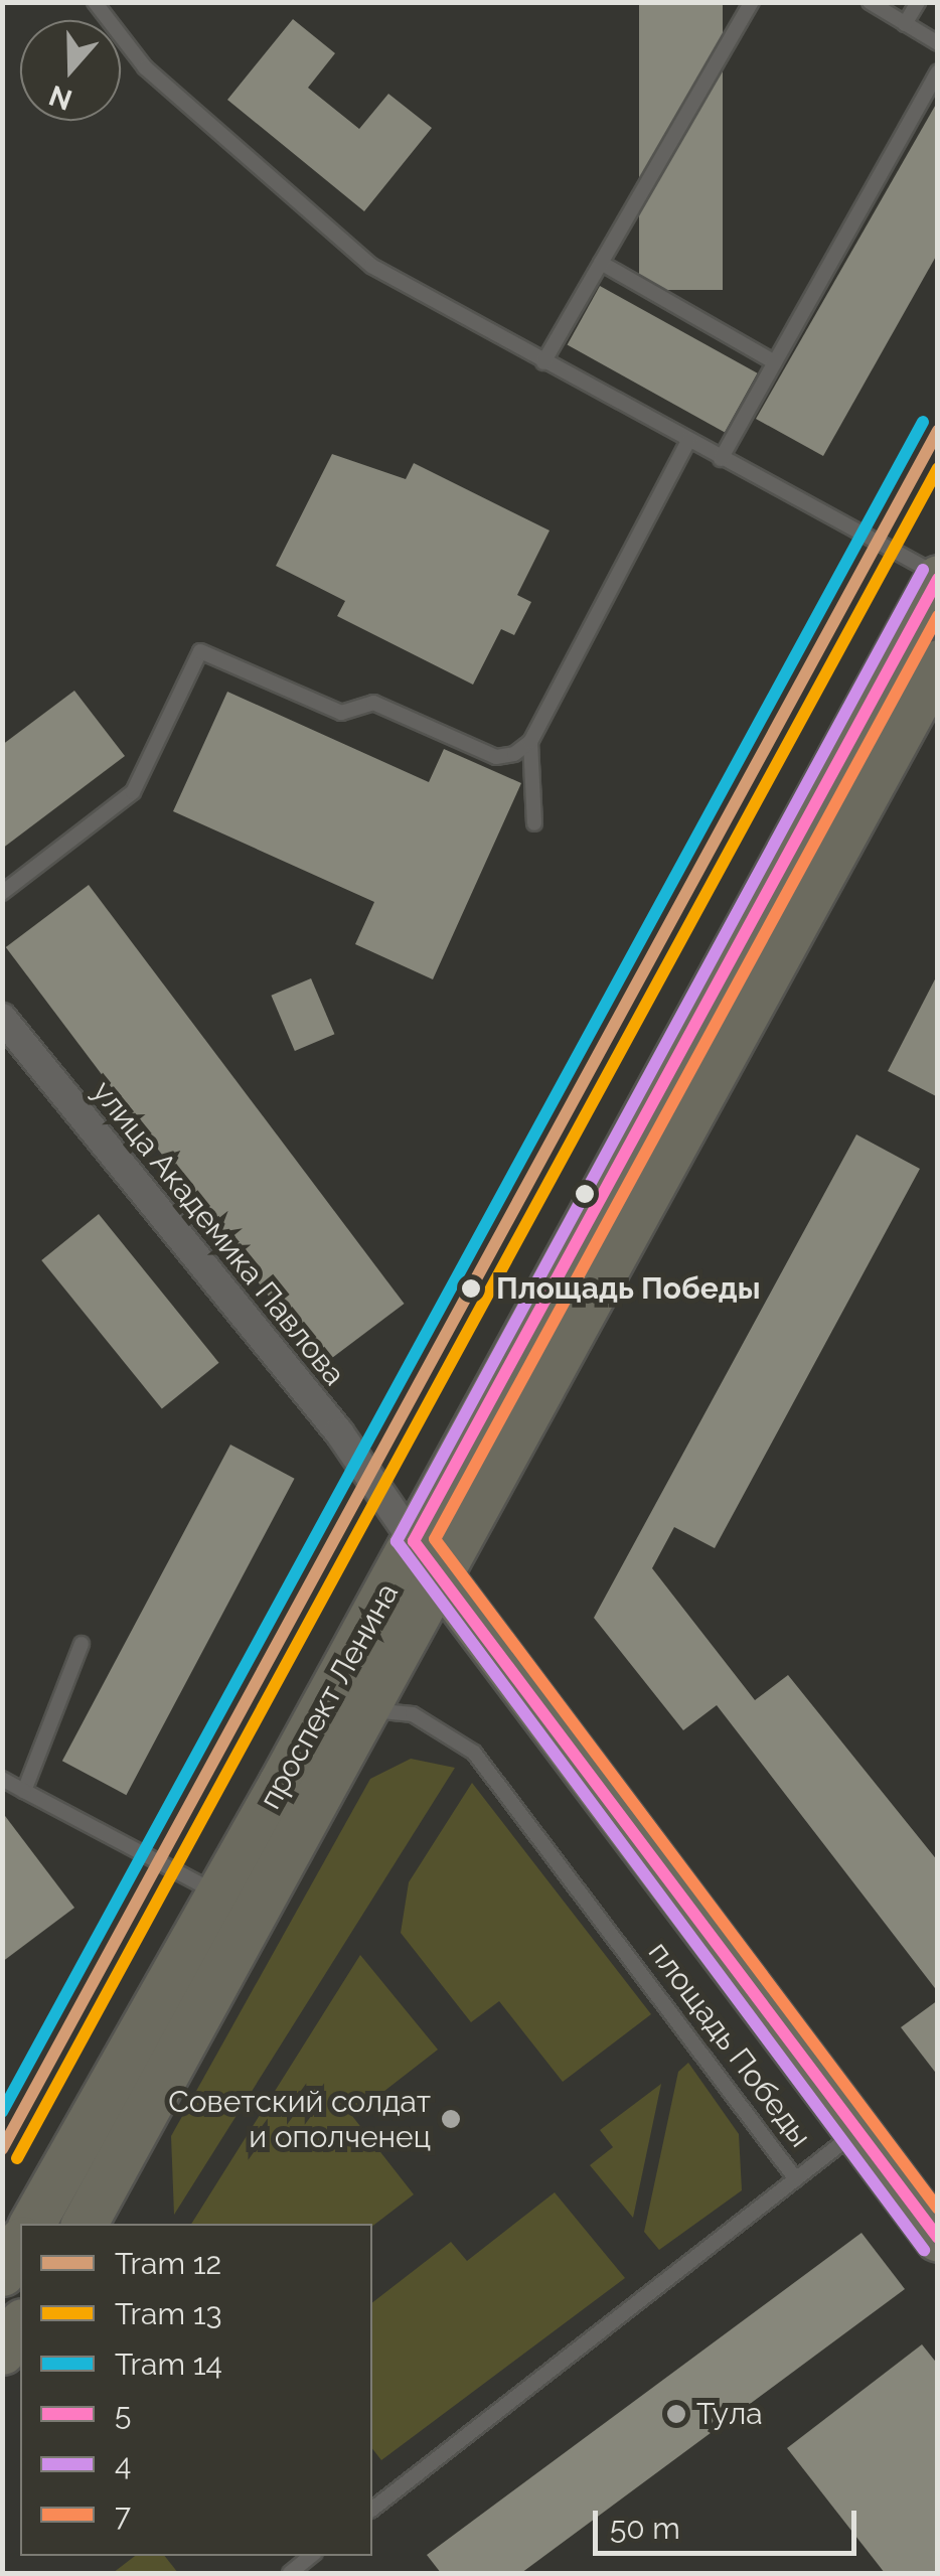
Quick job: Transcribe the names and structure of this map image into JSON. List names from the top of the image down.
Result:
{
  "streets": {
    "main road": ["проспект Ленина"],
    "street": ["улица Академика Павлова"],
    "lane": ["площадь Победы"]
  },
  "crossings": [
    ["улица Академика Павлова", "проспект Ленина"],
    ["проспект Ленина", "площадь Победы"]
  ],
  "places": ["Площадь Победы", "Советский солдат и ополченец", "Тула"],
  "lines": [
    "tram line 14",
    "tram line 12",
    "tram line 13",
    "transit line 4",
    "transit line 5",
    "transit line 7"
  ],
  "legend": [
    "Tram 12",
    "Tram 13",
    "Tram 14",
    "5",
    "4",
    "7"
  ],
  "scale_bar": "50 m",
  "north": "bottom"
}
